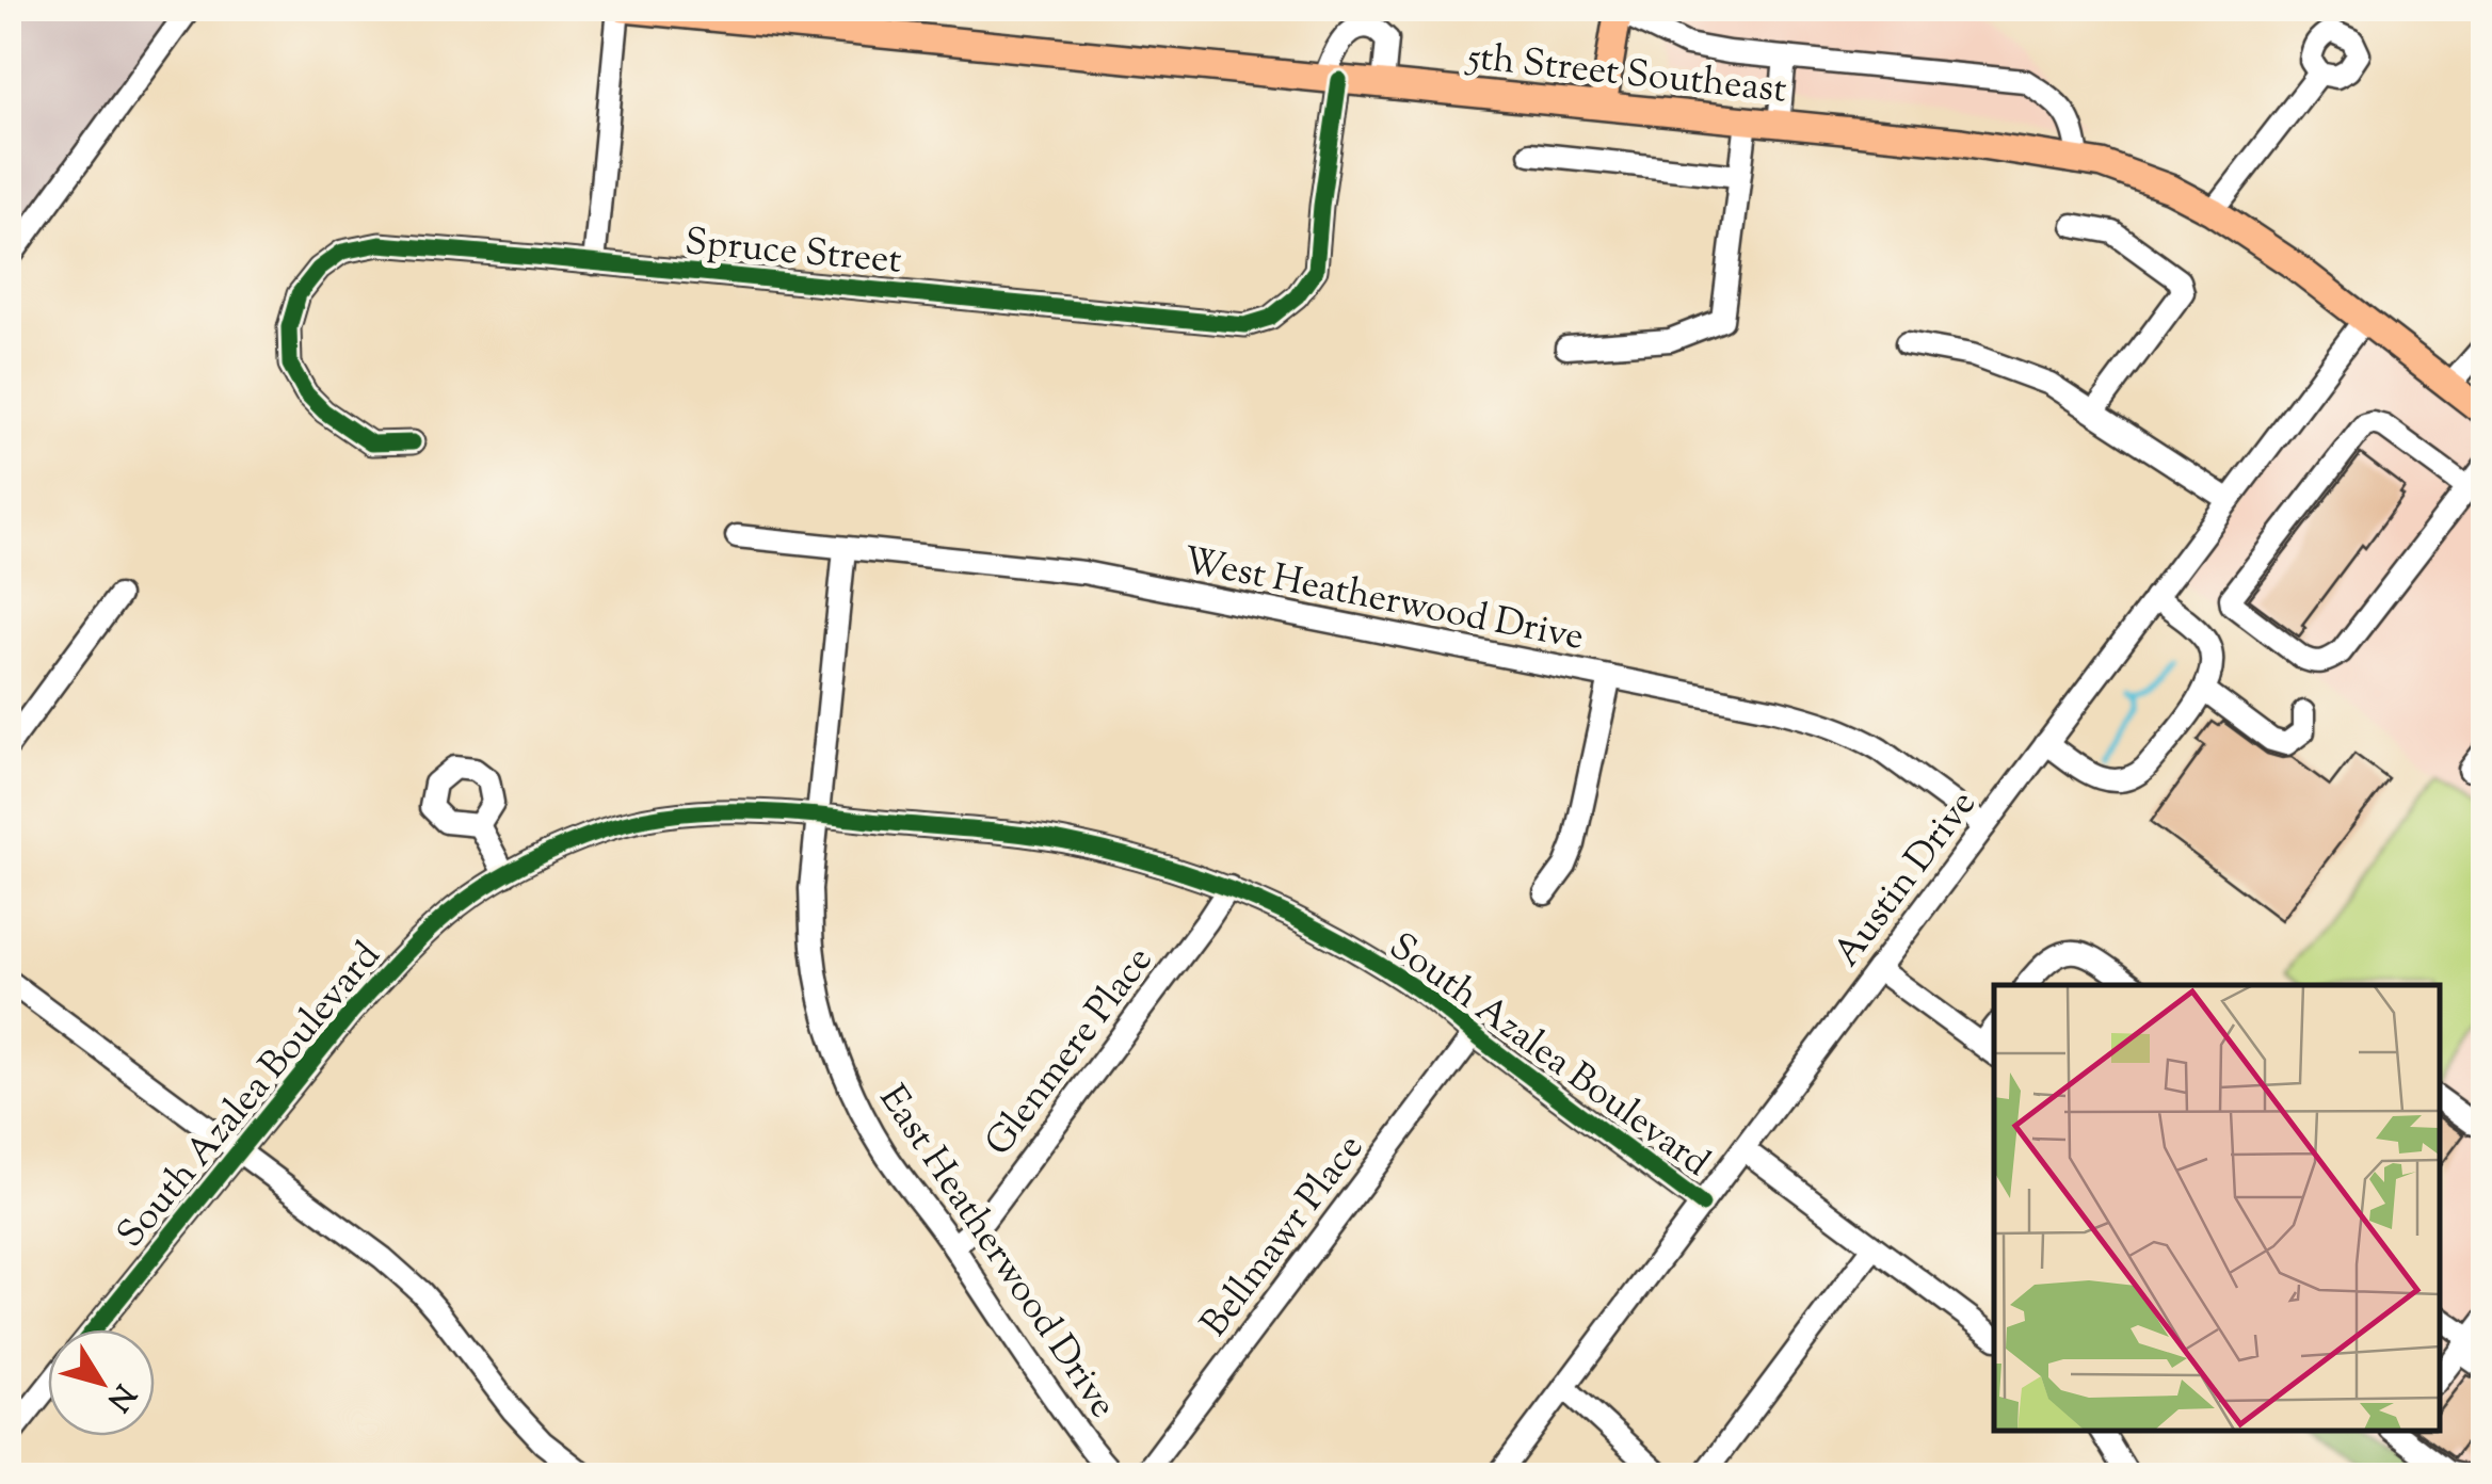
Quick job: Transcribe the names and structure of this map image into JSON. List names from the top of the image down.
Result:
{
  "streets": {
    "main road": ["5th Street Southeast"],
    "street": [
      "Spruce Street",
      "West Heatherwood Drive",
      "Austin Drive",
      "Glenmere Place",
      "South Azalea Boulevard",
      "Bellmawr Place",
      "East Heatherwood Drive"
    ]
  },
  "crossings": [
    ["5th Street Southeast", "Spruce Street"],
    ["5th Street Southeast", "Austin Drive"],
    ["West Heatherwood Drive", "Austin Drive"],
    ["West Heatherwood Drive", "East Heatherwood Drive"],
    ["Austin Drive", "South Azalea Boulevard"],
    ["Glenmere Place", "South Azalea Boulevard"],
    ["Glenmere Place", "East Heatherwood Drive"],
    ["South Azalea Boulevard", "Bellmawr Place"],
    ["South Azalea Boulevard", "East Heatherwood Drive"]
  ],
  "north": "bottom right"
}
